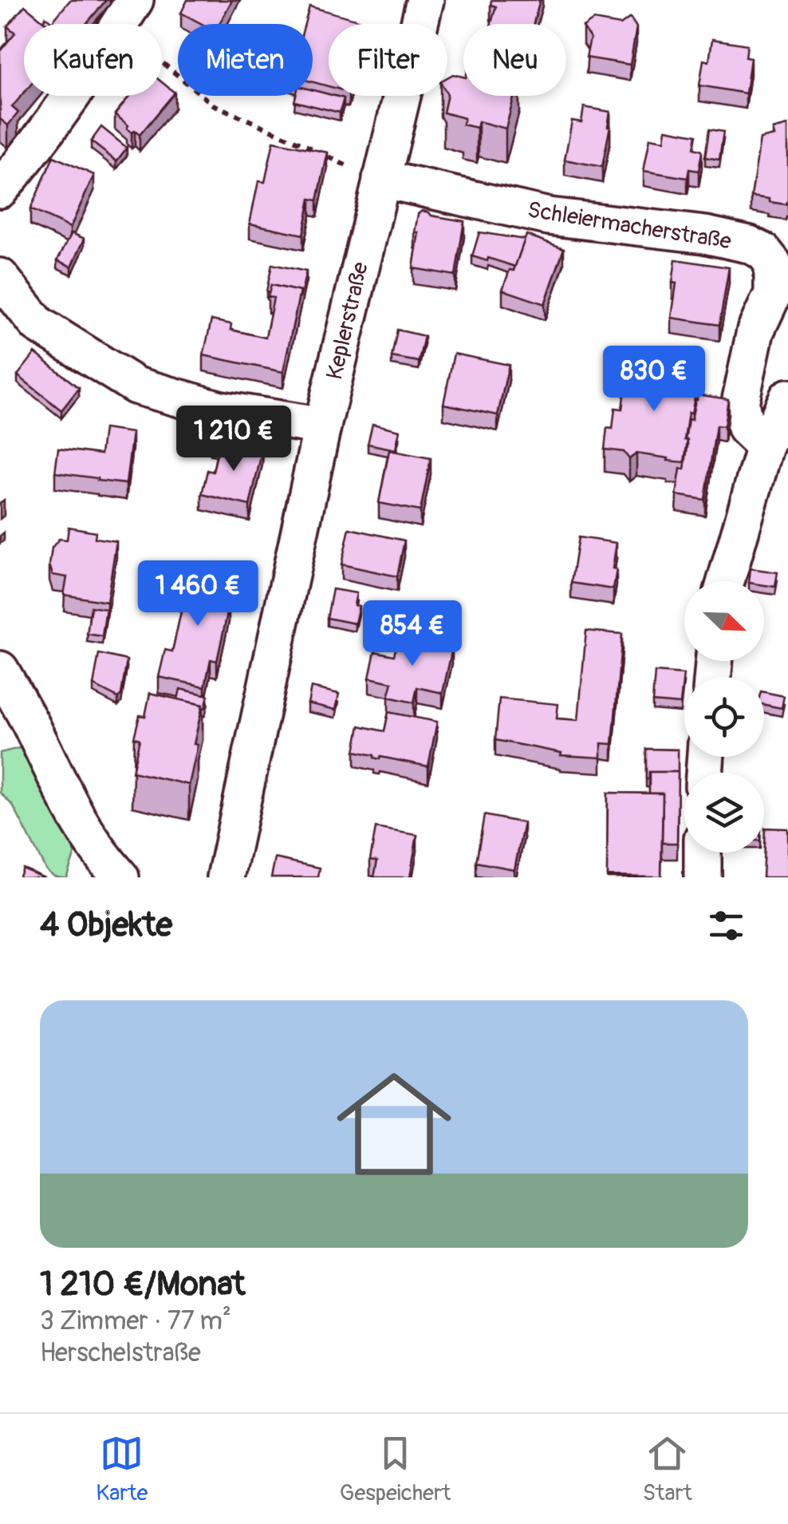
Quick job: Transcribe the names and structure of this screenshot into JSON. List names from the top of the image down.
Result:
{
  "streets": {
    "street": ["Schleiermacherstraße", "Keplerstraße"]
  },
  "crossings": [
    ["Schleiermacherstraße", "Keplerstraße"]
  ],
  "north": "bottom right",
  "page": {
    "chip": [
      "Kaufen",
      "Mieten",
      "Filter",
      "Neu"
    ],
    "price": [
      "830 €",
      "1 210 €",
      "1 460 €",
      "854 €"
    ],
    "heading": "4 Objekte",
    "list": [
      {
        "name": "1 210 €/Monat",
        "note": "3 Zimmer · 77 m² · Herschelstraße"
      }
    ],
    "tabs": ["Karte", "Gespeichert", "Start"]
  }
}
